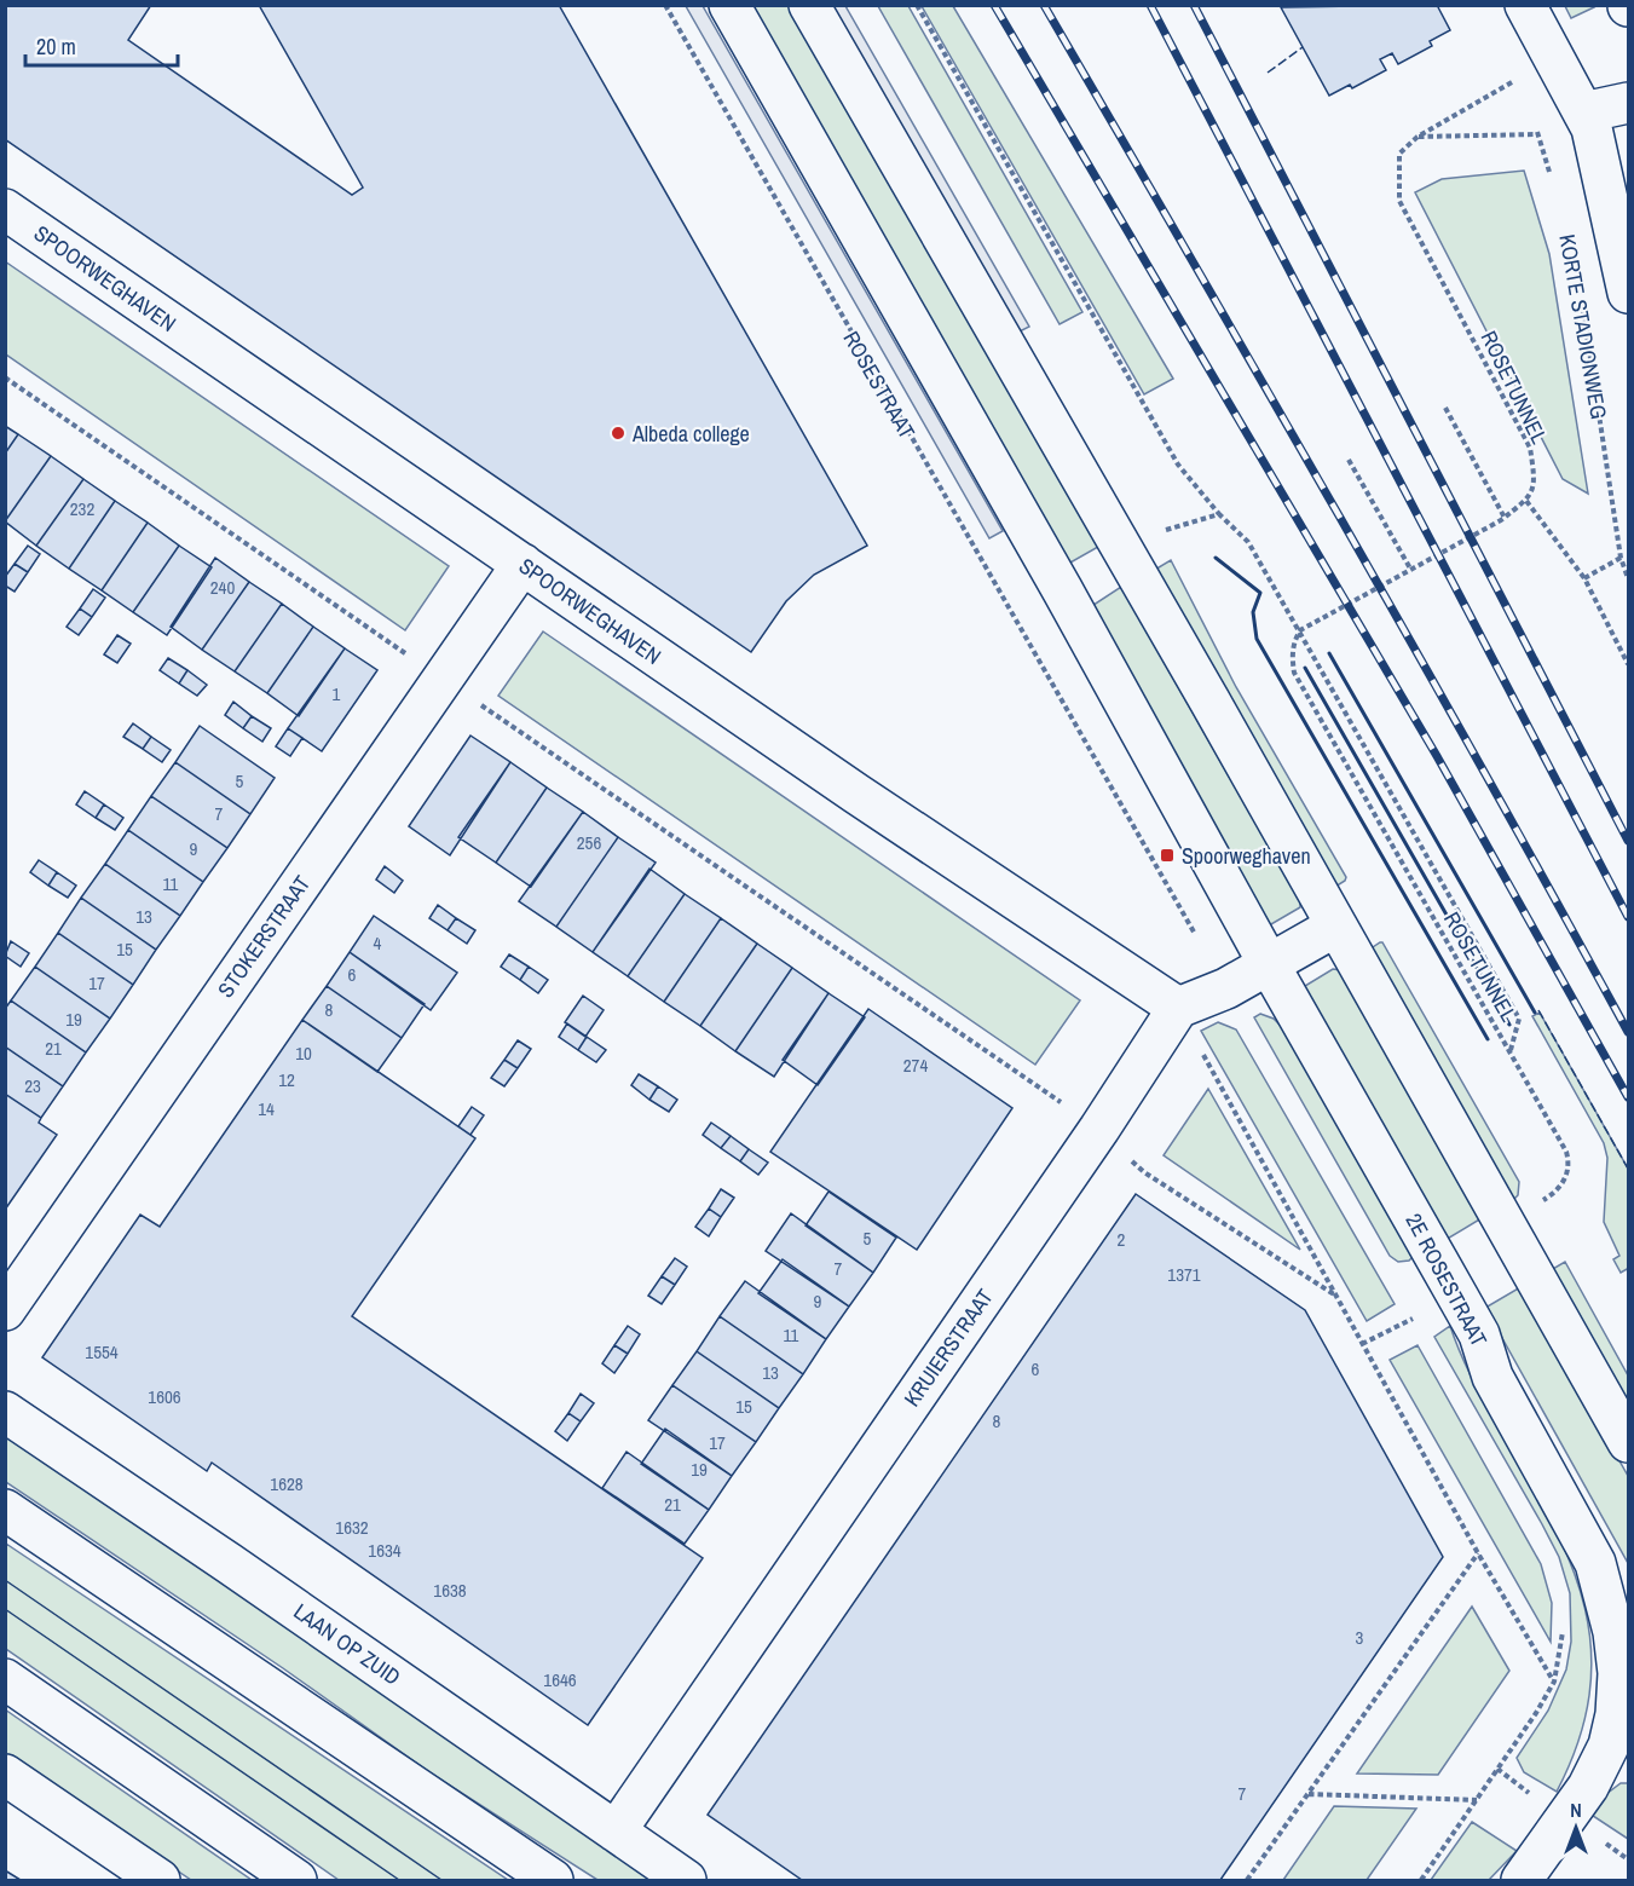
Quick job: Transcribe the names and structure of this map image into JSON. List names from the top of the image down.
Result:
{
  "streets": {
    "street": [
      "SPOORWEGHAVEN",
      "STOKERSTRAAT",
      "2E ROSESTRAAT",
      "KRUIERSTRAAT",
      "LAAN OP ZUID"
    ],
    "path": ["KORTE STADIONWEG", "ROSESTRAAT", "ROSETUNNEL"]
  },
  "crossings": [
    ["SPOORWEGHAVEN", "STOKERSTRAAT"],
    ["SPOORWEGHAVEN", "KRUIERSTRAAT"],
    ["KRUIERSTRAAT", "LAAN OP ZUID"]
  ],
  "places": {
    "other": ["Albeda college"],
    "transit": ["Spoorweghaven"]
  },
  "house_numbers": [
    "232",
    "240",
    "1",
    "5",
    "7",
    "256",
    "9",
    "11",
    "13",
    "4",
    "15",
    "6",
    "17",
    "8",
    "19",
    "21",
    "10",
    "274",
    "12",
    "23",
    "14",
    "5",
    "2",
    "7",
    "1371",
    "9",
    "11",
    "1554",
    "6",
    "13",
    "1606",
    "15",
    "8",
    "17",
    "19",
    "1628",
    "21",
    "1632",
    "1634",
    "1638",
    "3",
    "1646",
    "7"
  ],
  "scale_bar": "20 m",
  "north": "top"
}
